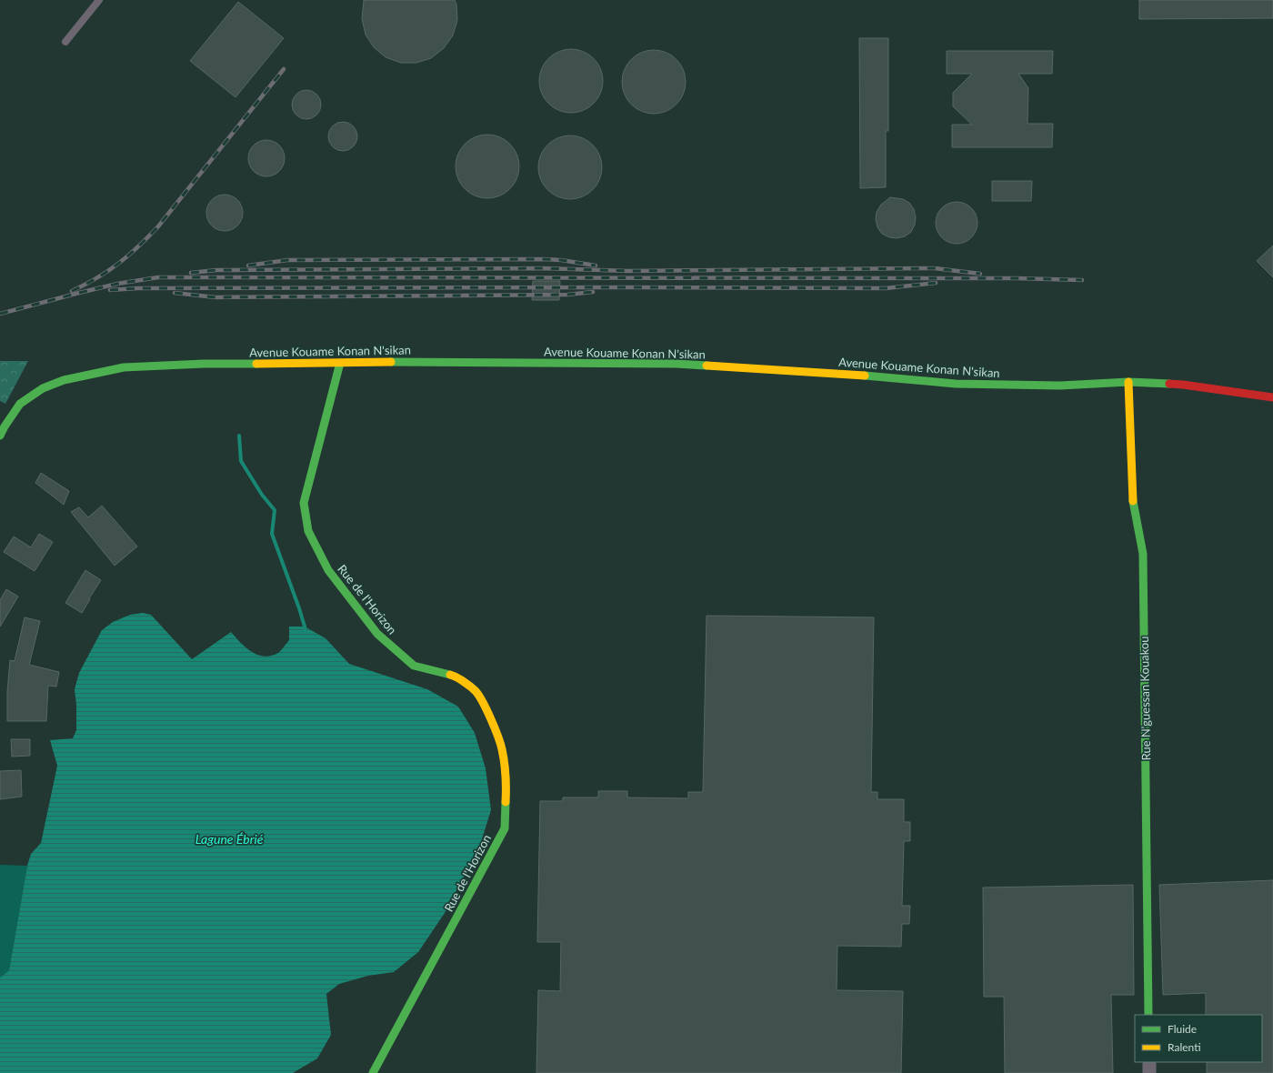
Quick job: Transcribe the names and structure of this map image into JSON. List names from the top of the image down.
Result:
{
  "streets": {
    "street": ["Avenue Kouame Konan N'sikan", "Rue de l'Horizon", "Rue N'guessan Kouakou"]
  },
  "crossings": [
    ["Avenue Kouame Konan N'sikan", "Rue de l'Horizon"],
    ["Avenue Kouame Konan N'sikan", "Rue N'guessan Kouakou"]
  ],
  "water": ["Lagune Ébrié"],
  "legend": ["Fluide", "Ralenti"]
}
